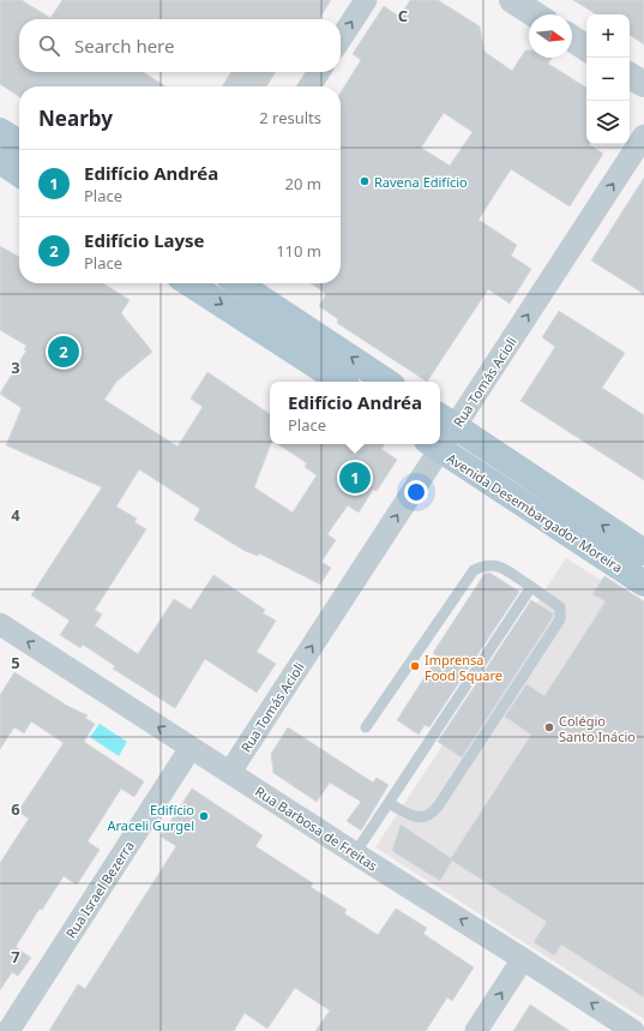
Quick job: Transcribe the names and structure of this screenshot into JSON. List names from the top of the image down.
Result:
{
  "streets": {
    "main road": ["Avenida Desembargador Moreira"],
    "street": ["Rua Tomás Acioli", "Rua Barbosa de Freitas", "Rua Israel Bezerra"]
  },
  "crossings": [
    ["Rua Tomás Acioli", "Avenida Desembargador Moreira"],
    ["Rua Tomás Acioli", "Rua Barbosa de Freitas"],
    ["Rua Barbosa de Freitas", "Rua Israel Bezerra"]
  ],
  "one_way": ["Rua Tomás Acioli", "Rua Barbosa de Freitas"],
  "places": [
    "Ravena Edifício",
    "Imprensa Food Square",
    "Colégio Santo Inácio",
    "Edifício Araceli Gurgel"
  ],
  "north": "right",
  "page": {
    "map_buttons": ["+", "−"],
    "search": "Search here",
    "heading": ["Nearby", "2 results"],
    "list": [
      {
        "mark": "1",
        "name": "Edifício Andréa",
        "note": "Place",
        "value": "20 m"
      },
      {
        "mark": "2",
        "name": "Edifício Layse",
        "note": "Place",
        "value": "110 m"
      }
    ],
    "pins": ["2", "1"],
    "popup": ["Edifício Andréa", "Place"]
  },
  "grid": {
    "columns": ["C"],
    "rows": [
      "3",
      "4",
      "5",
      "6",
      "7"
    ]
  }
}
